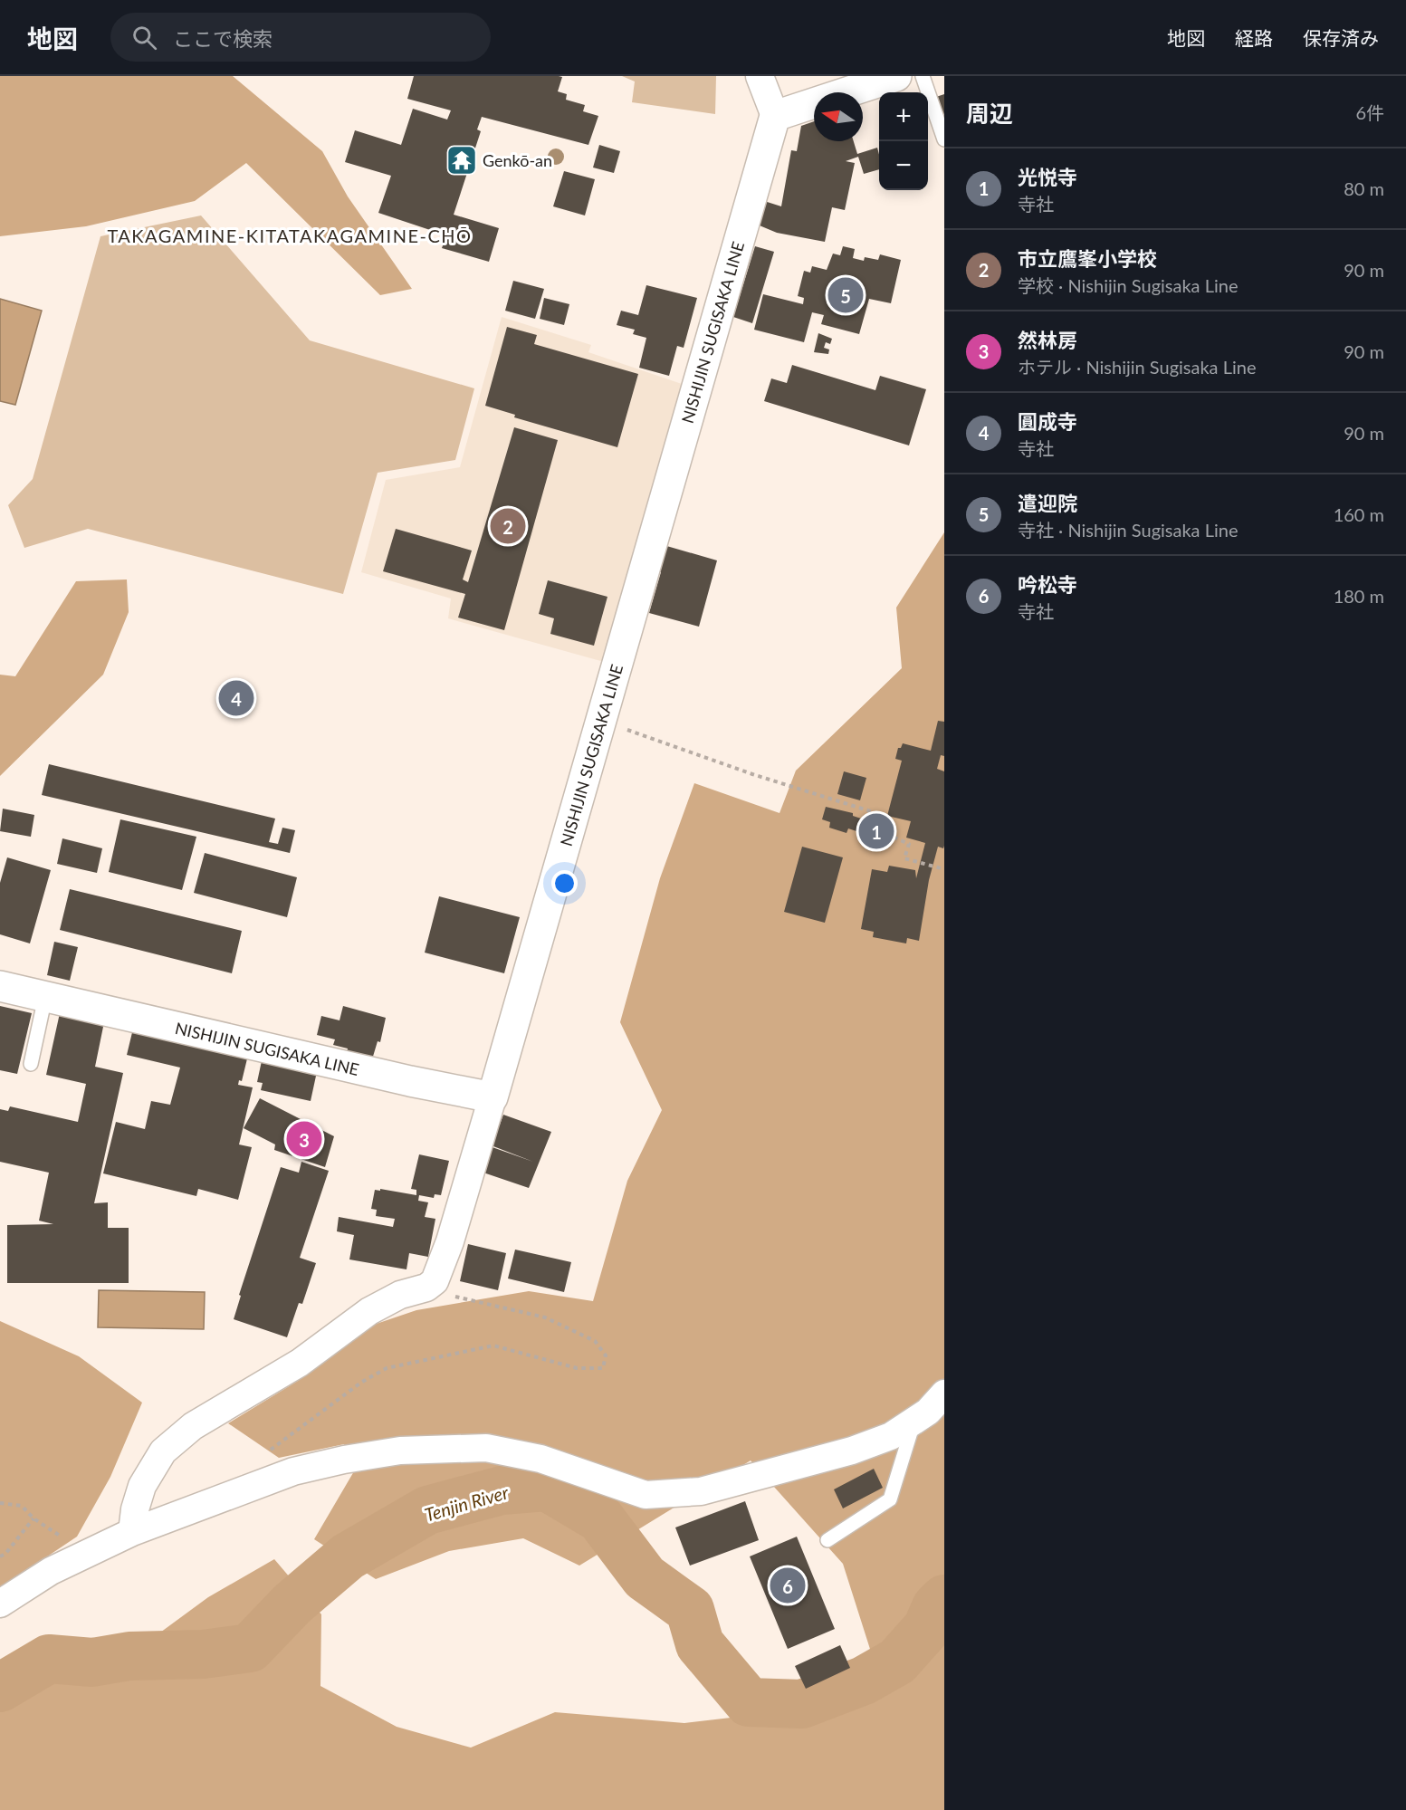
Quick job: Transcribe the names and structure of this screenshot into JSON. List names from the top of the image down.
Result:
{
  "streets": {
    "main road": ["NISHIJIN SUGISAKA LINE"]
  },
  "districts": ["TAKAGAMINE-KITATAKAGAMINE-CHŌ"],
  "water": ["Tenjin River"],
  "places": {
    "temple": ["Genkō-an"]
  },
  "north": "left",
  "page": {
    "header": "地図",
    "search": "ここで検索",
    "nav": ["地図", "経路", "保存済み"],
    "heading": ["周辺", "6件"],
    "map_buttons": ["+", "−"],
    "list": [
      {
        "mark": "1",
        "name": "光悦寺",
        "note": "寺社",
        "value": "80 m"
      },
      {
        "mark": "2",
        "name": "市立鷹峯小学校",
        "note": "学校 · Nishijin Sugisaka Line",
        "value": "90 m"
      },
      {
        "mark": "3",
        "name": "然林房",
        "note": "ホテル · Nishijin Sugisaka Line",
        "value": "90 m"
      },
      {
        "mark": "4",
        "name": "圓成寺",
        "note": "寺社",
        "value": "90 m"
      },
      {
        "mark": "5",
        "name": "遣迎院",
        "note": "寺社 · Nishijin Sugisaka Line",
        "value": "160 m"
      },
      {
        "mark": "6",
        "name": "吟松寺",
        "note": "寺社",
        "value": "180 m"
      }
    ],
    "pins": [
      "5",
      "2",
      "4",
      "1",
      "3",
      "6"
    ]
  }
}
